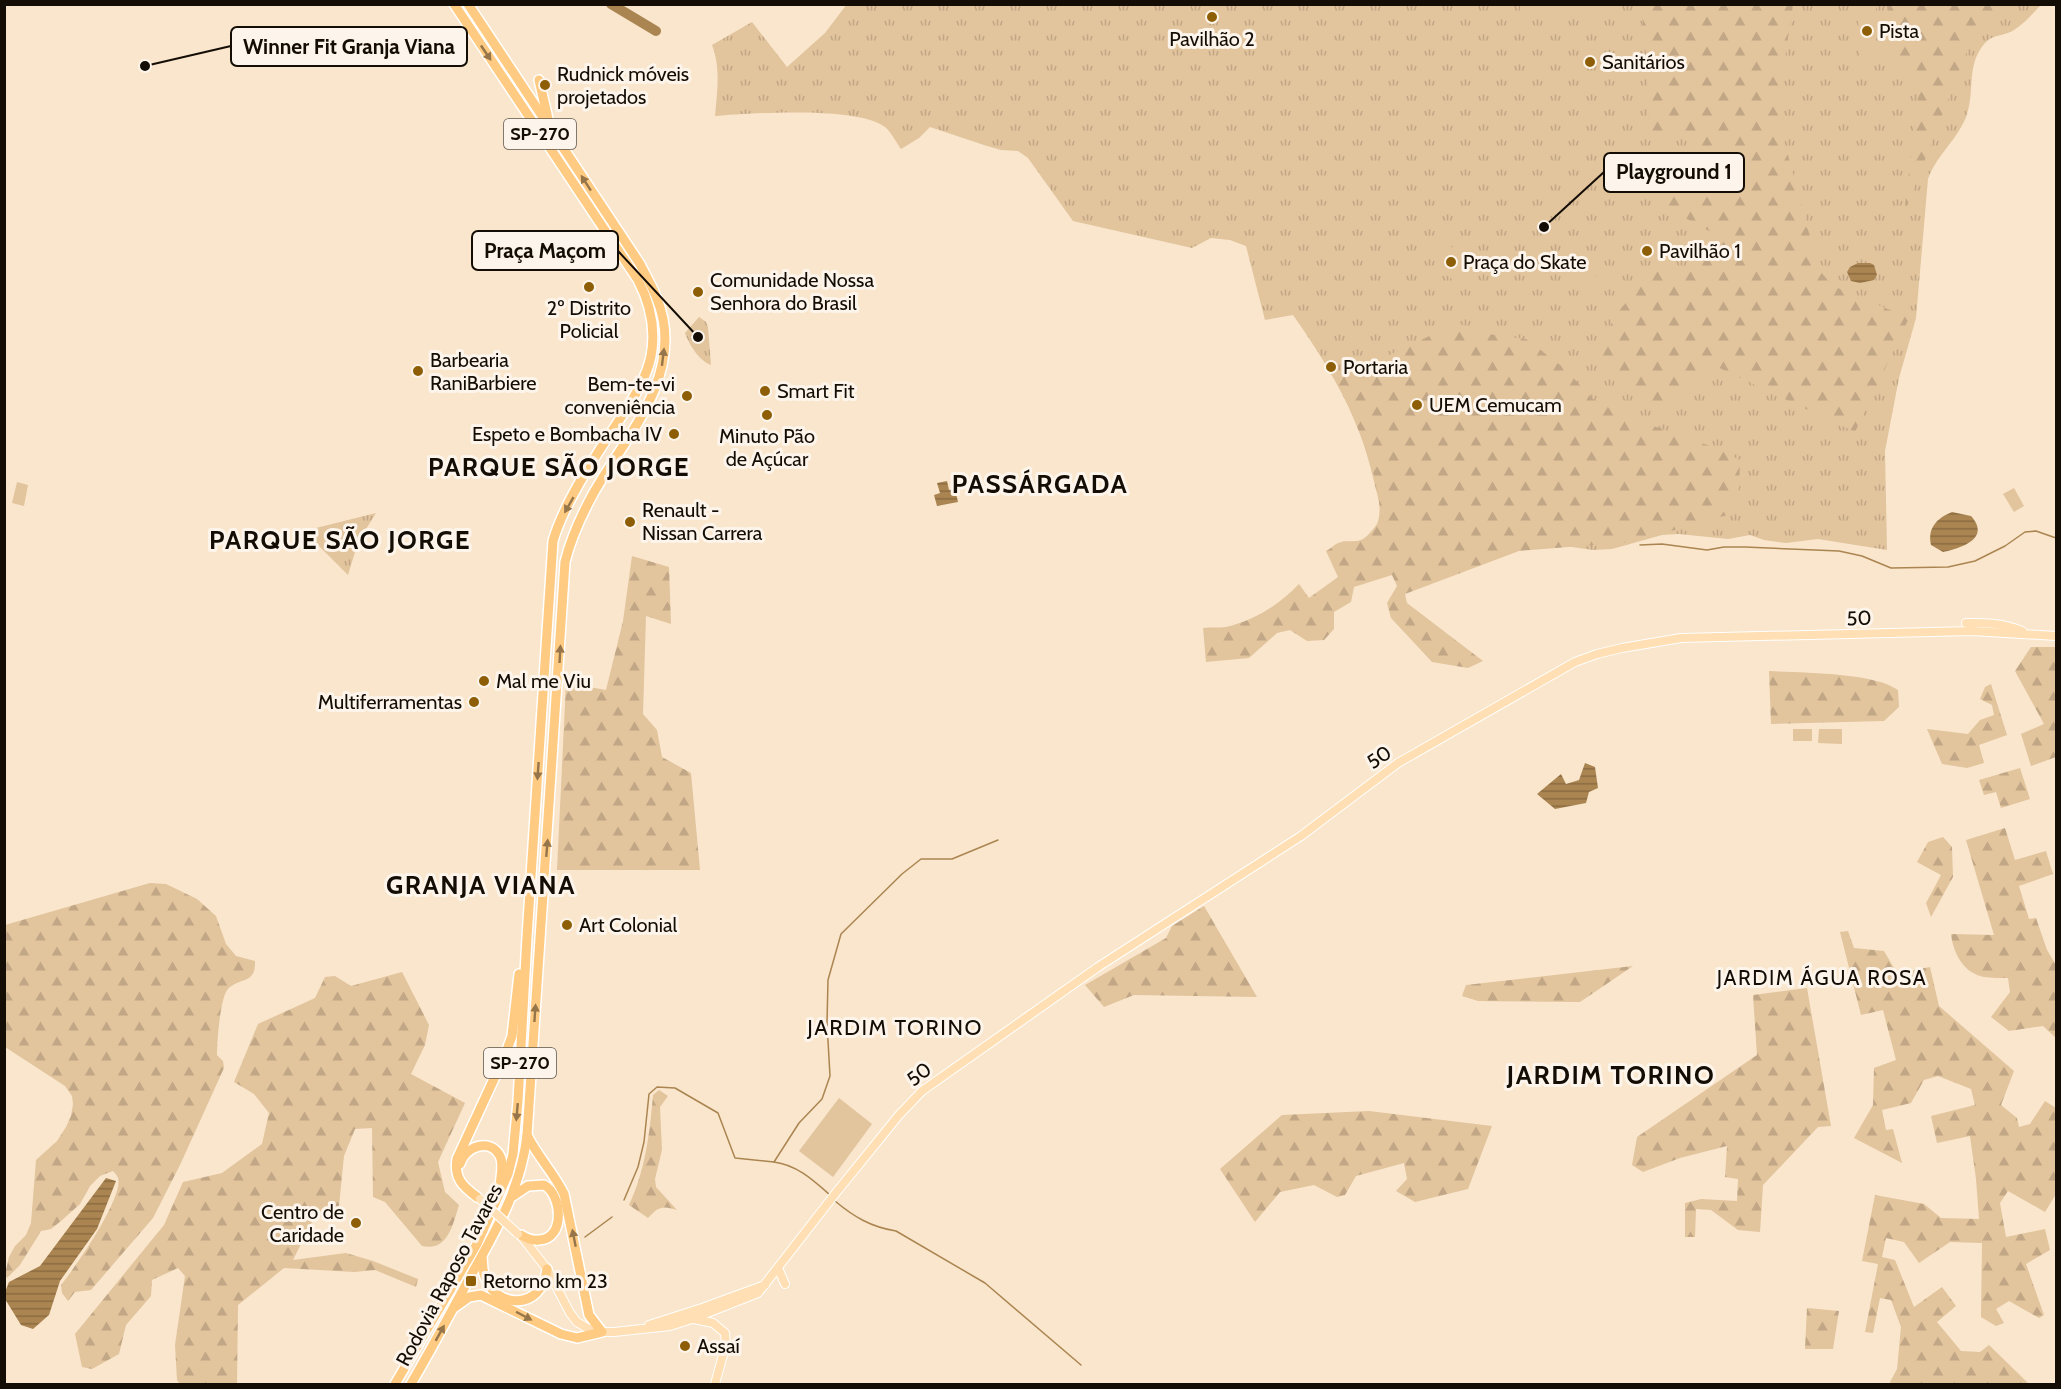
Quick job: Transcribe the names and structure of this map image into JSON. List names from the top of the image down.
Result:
{
  "streets": {
    "highway": ["SP-270", "Rodovia Raposo Tavares"],
    "main road": ["50"]
  },
  "districts": [
    "PARQUE SÃO JORGE",
    "PASSÁRGADA",
    "PARQUE SÃO JORGE",
    "GRANJA VIANA",
    "JARDIM ÁGUA ROSA",
    "JARDIM TORINO",
    "JARDIM TORINO"
  ],
  "places": {
    "other": [
      "Pavilhão 2",
      "Pista",
      "Sanitários",
      "Winner Fit Granja Viana",
      "Rudnick móveis projetados",
      "Playground 1",
      "Pavilhão 1",
      "Praça do Skate",
      "2º Distrito Policial",
      "Comunidade Nossa Senhora do Brasil",
      "Praça Maçom",
      "Portaria",
      "Barbearia RaniBarbiere",
      "Smart Fit",
      "Bem-te-vi conveniência",
      "UEM Cemucam",
      "Minuto Pão de Açúcar",
      "Espeto e Bombacha IV",
      "Renault - Nissan Carrera",
      "Mal me Viu",
      "Multiferramentas",
      "Art Colonial",
      "Centro de Caridade",
      "Assaí"
    ],
    "transit": ["Retorno km 23"]
  }
}
